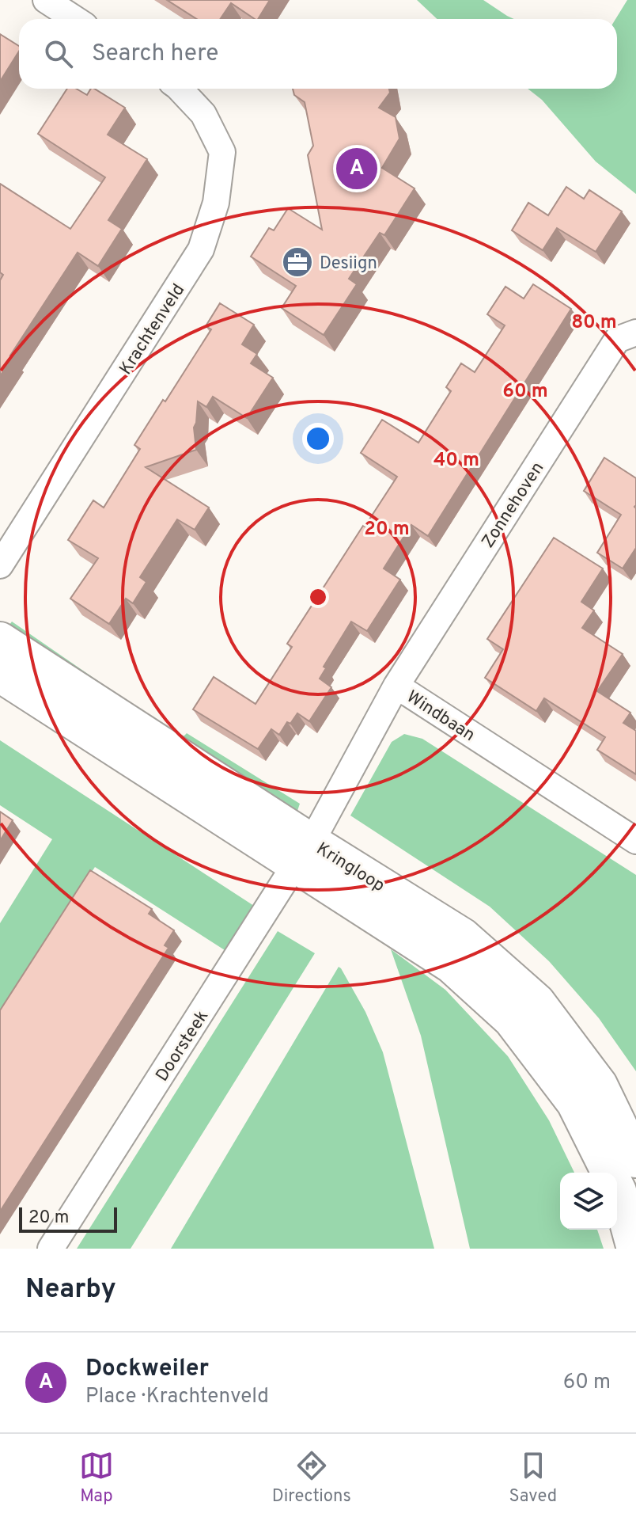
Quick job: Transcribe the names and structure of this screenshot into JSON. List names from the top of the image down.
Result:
{
  "streets": {
    "street": [
      "Krachtenveld",
      "Zonnehoven",
      "Windbaan",
      "Kringloop",
      "Doorsteek"
    ]
  },
  "crossings": [
    ["Zonnehoven", "Windbaan"],
    ["Windbaan", "Kringloop"],
    ["Windbaan", "Doorsteek"],
    ["Kringloop", "Doorsteek"]
  ],
  "places": {
    "office": ["Desiign"]
  },
  "scale_bar": "20 m",
  "page": {
    "search": "Search here",
    "pins": "A",
    "scale": "20 m",
    "heading": "Nearby",
    "list": [
      {
        "mark": "A",
        "name": "Dockweiler",
        "note": "Place · Krachtenveld",
        "value": "60 m"
      }
    ],
    "nav": ["Map", "Directions", "Saved"]
  },
  "rings": [
    "80 m",
    "60 m",
    "40 m",
    "20 m"
  ]
}
